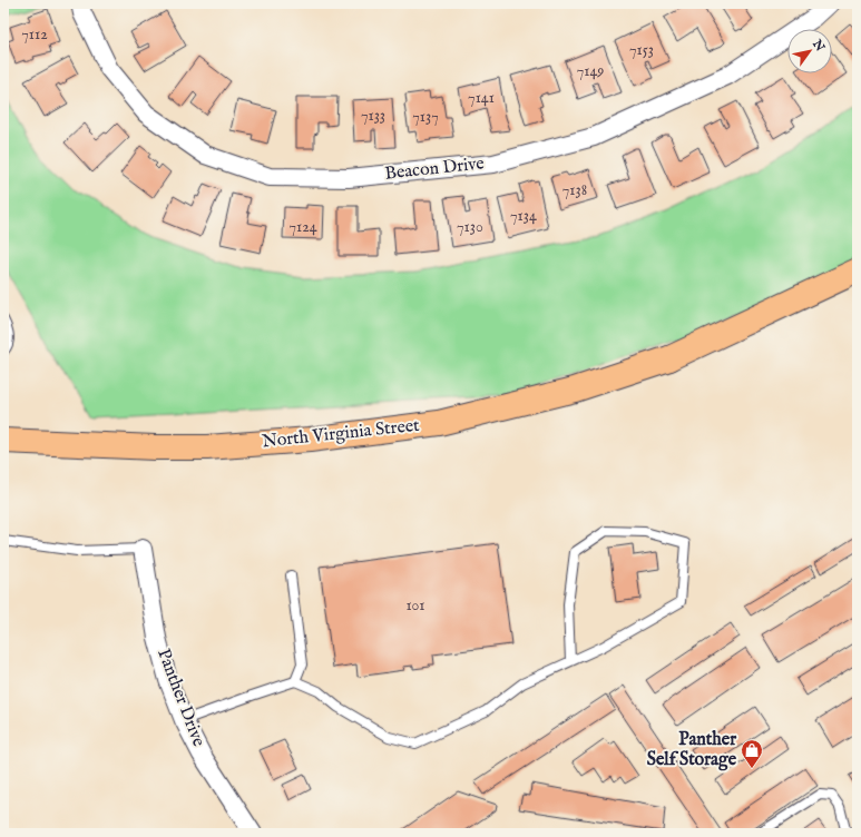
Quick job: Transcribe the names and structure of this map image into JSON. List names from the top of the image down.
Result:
{
  "streets": {
    "main road": ["North Virginia Street"],
    "street": ["Beacon Drive", "Panther Drive"]
  },
  "places": {
    "shop": ["Panther Self Storage"]
  },
  "house_numbers": [
    "7112",
    "7153",
    "7149",
    "7141",
    "7133",
    "7137",
    "7138",
    "7134",
    "7124",
    "7130",
    "101"
  ],
  "north": "top right"
}
